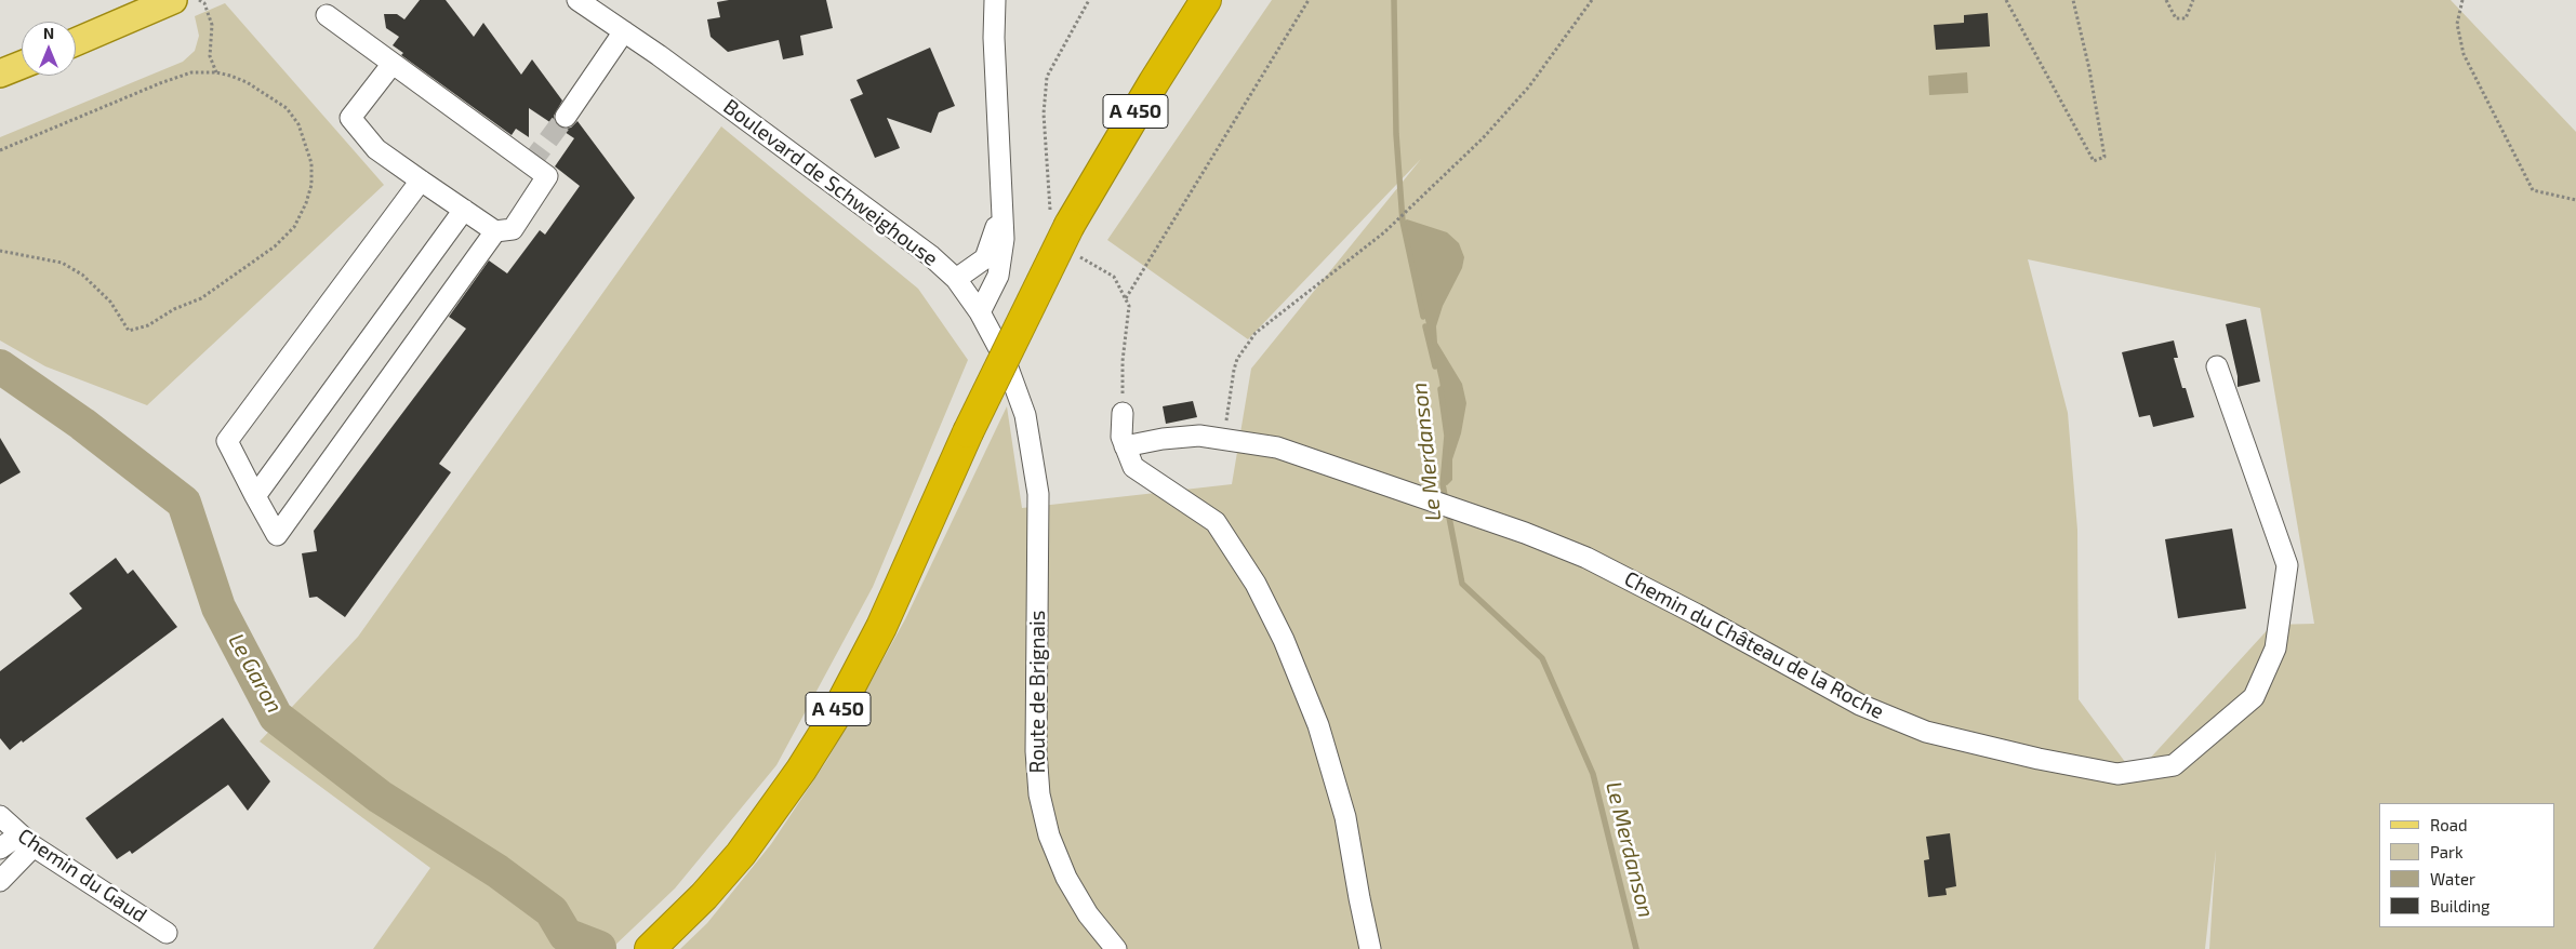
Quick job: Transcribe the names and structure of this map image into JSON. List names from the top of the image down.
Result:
{
  "streets": {
    "highway": ["A 450"],
    "street": [
      "Boulevard de Schweighouse",
      "Chemin du Château de la Roche",
      "Route de Brignais",
      "Chemin du Gaud"
    ]
  },
  "crossings": [
    ["Boulevard de Schweighouse", "Route de Brignais"]
  ],
  "water": ["Le Merdanson", "Le Garon"],
  "legend": [
    "Road",
    "Park",
    "Water",
    "Building"
  ],
  "north": "top"
}
